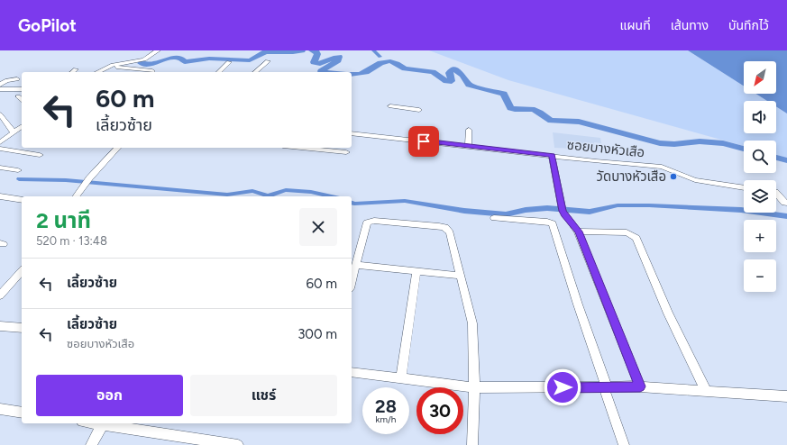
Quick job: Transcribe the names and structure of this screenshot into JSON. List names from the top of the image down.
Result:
{
  "streets": {
    "street": ["ซอยบางหัวเสือ"]
  },
  "places": ["วัดบางหัวเสือ"],
  "north": "bottom left",
  "page": {
    "header": "GoPilot",
    "nav": ["แผนที่", "เส้นทาง", "บันทึกไว้"],
    "map_buttons": ["+", "−"],
    "turn": ["60 m", "เลี้ยวซ้าย"],
    "heading": ["2 นาที", "520 m · 13:48"],
    "list": [
      {
        "name": "เลี้ยวซ้าย",
        "value": "60 m"
      },
      {
        "name": "เลี้ยวซ้าย",
        "note": "ซอยบางหัวเสือ",
        "value": "300 m"
      }
    ],
    "buttons": ["ออก", "แชร์"],
    "speed": "28 km/h",
    "limit": "30"
  }
}
